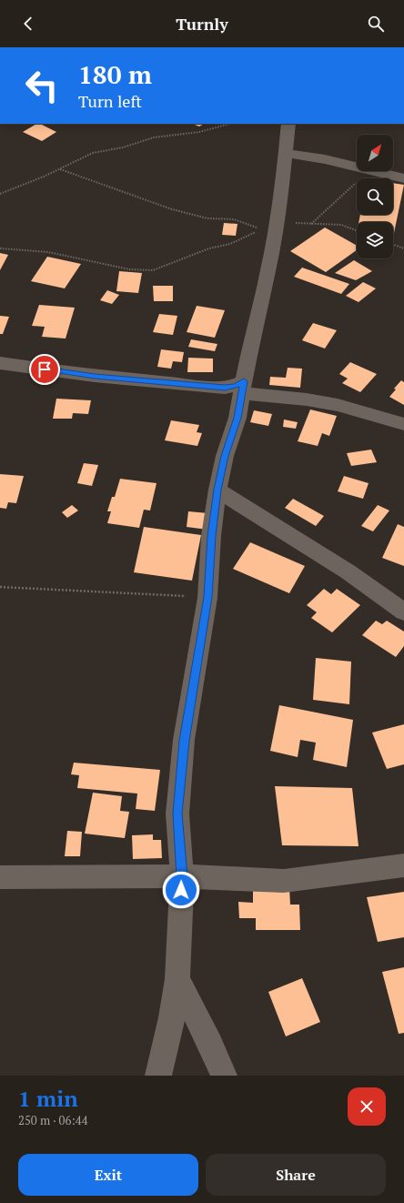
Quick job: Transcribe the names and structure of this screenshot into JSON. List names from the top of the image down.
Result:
{
  "north": "top right",
  "page": {
    "header": "Turnly",
    "turn": ["180 m", "Turn left"],
    "heading": ["1 min", "250 m · 06:44"],
    "buttons": ["Exit", "Share"]
  }
}
